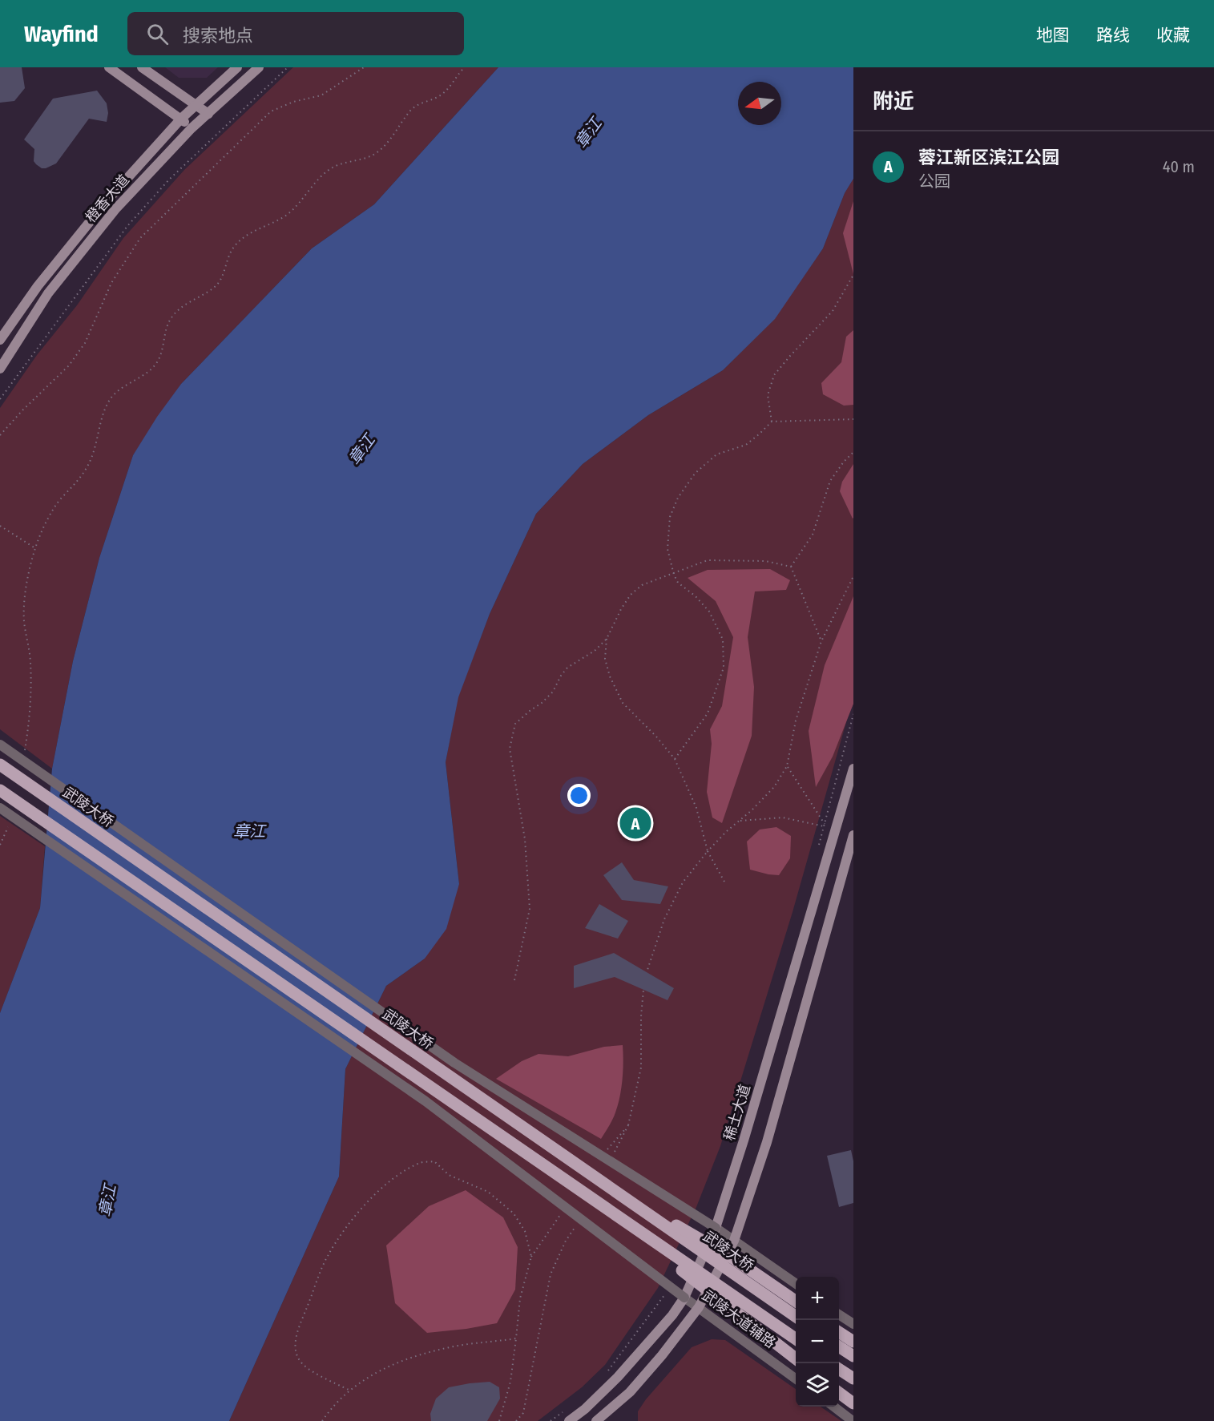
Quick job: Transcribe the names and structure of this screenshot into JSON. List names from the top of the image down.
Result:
{
  "streets": {
    "main road": ["橙香大道", "武陵大桥", "稀土大道"],
    "street": ["武陵大道辅路"]
  },
  "crossings": [
    ["稀土大道", "武陵大道辅路"]
  ],
  "water": ["章江"],
  "north": "left",
  "page": {
    "header": "Wayfind",
    "search": "搜索地点",
    "nav": ["地图", "路线", "收藏"],
    "heading": "附近",
    "list": [
      {
        "mark": "A",
        "name": "蓉江新区滨江公园",
        "note": "公园",
        "value": "40 m"
      }
    ],
    "pins": "A",
    "map_buttons": ["+", "−"]
  }
}
